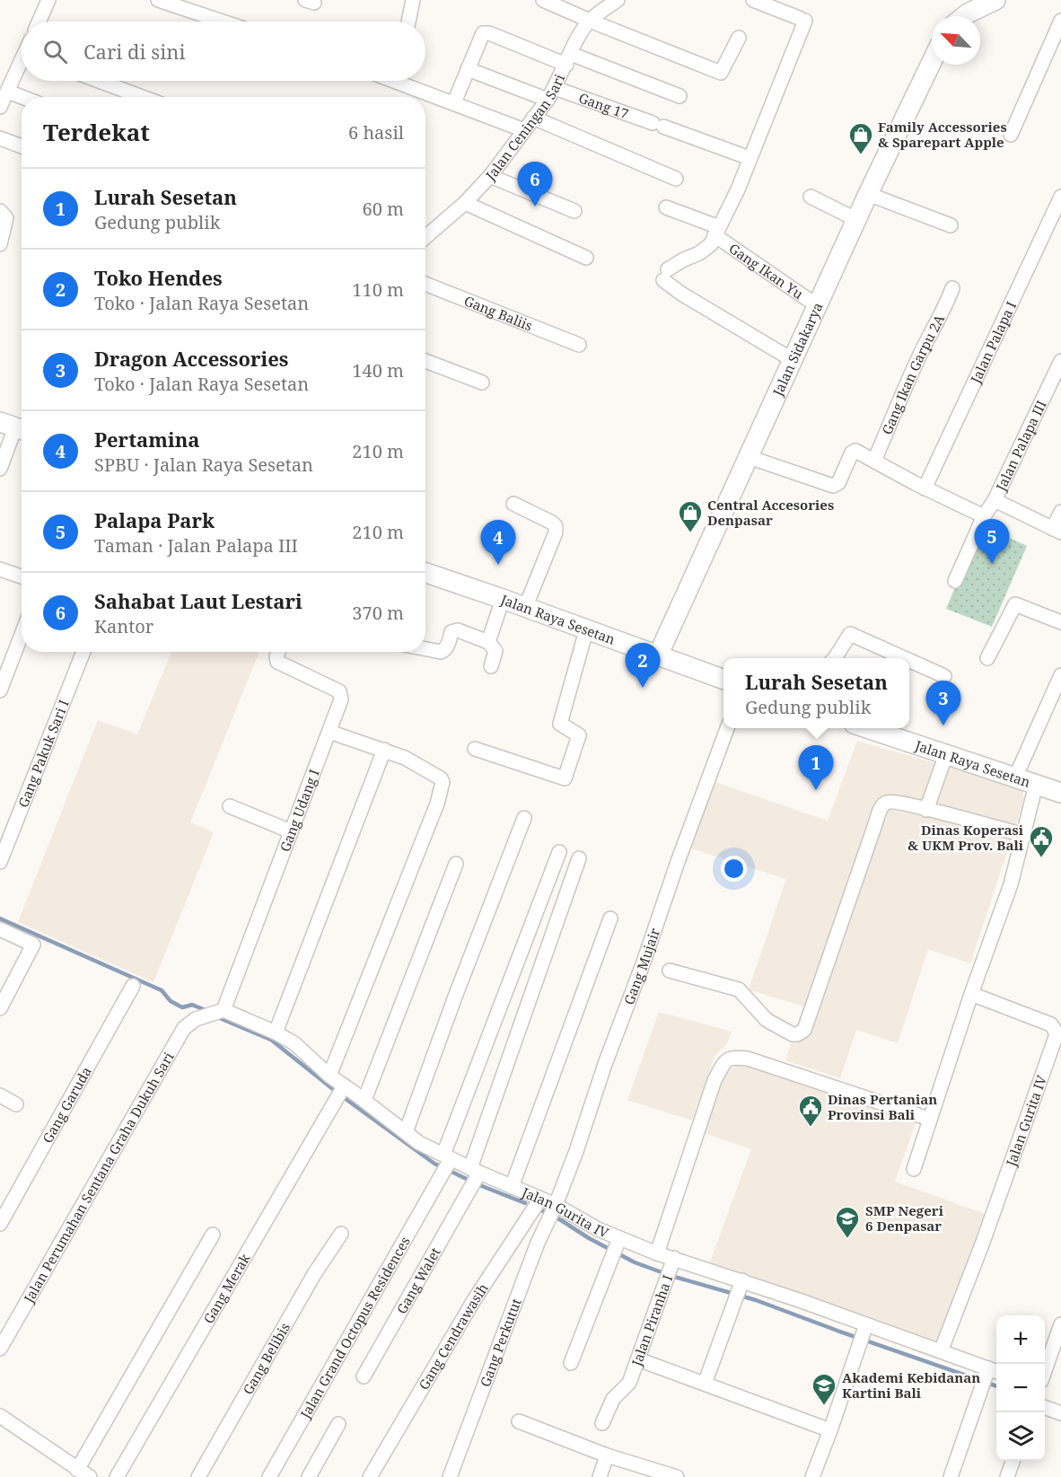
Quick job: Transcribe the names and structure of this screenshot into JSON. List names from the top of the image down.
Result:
{
  "streets": {
    "street": [
      "Gang 17",
      "Jalan Ceningan Sari",
      "Gang Ikan Yu",
      "Gang Baliis",
      "Jalan Palapa I",
      "Jalan Sidakarya",
      "Gang Ikan Garpu 2A",
      "Jalan Palapa III",
      "Jalan Raya Sesetan",
      "Gang Pakuk Sari I",
      "Gang Udang I",
      "Gang Mujair",
      "Gang Garuda",
      "Jalan Gurita IV",
      "Jalan Perumahan Sentana Graha Dukuh Sari",
      "Gang Walet",
      "Gang Merak",
      "Jalan Piranha I",
      "Jalan Grand Octopus Residences",
      "Gang Cendrawasih",
      "Gang Perkutut",
      "Gang Belibis"
    ]
  },
  "crossings": [
    ["Gang 17", "Jalan Ceningan Sari"],
    ["Gang Ikan Yu", "Jalan Sidakarya"],
    ["Jalan Sidakarya", "Jalan Raya Sesetan"],
    ["Gang Udang I", "Jalan Gurita IV"],
    ["Gang Udang I", "Jalan Perumahan Sentana Graha Dukuh Sari"],
    ["Gang Mujair", "Jalan Gurita IV"],
    ["Gang Mujair", "Gang Perkutut"],
    ["Jalan Gurita IV", "Jalan Perumahan Sentana Graha Dukuh Sari"],
    ["Jalan Gurita IV", "Gang Walet"],
    ["Jalan Gurita IV", "Gang Merak"],
    ["Jalan Gurita IV", "Jalan Piranha I"],
    ["Jalan Gurita IV", "Jalan Grand Octopus Residences"],
    ["Jalan Gurita IV", "Gang Cendrawasih"],
    ["Jalan Gurita IV", "Gang Perkutut"]
  ],
  "places": {
    "shop": ["Family Accessories & Sparepart Apple", "Central Accesories Denpasar"],
    "public building": ["Dinas Koperasi & UKM Prov. Bali", "Dinas Pertanian Provinsi Bali"],
    "school or university": ["SMP Negeri 6 Denpasar", "Akademi Kebidanan Kartini Bali"]
  },
  "north": "top left",
  "page": {
    "search": "Cari di sini",
    "heading": ["Terdekat", "6 hasil"],
    "pins": [
      "6",
      "5",
      "4",
      "2",
      "3",
      "1"
    ],
    "list": [
      {
        "mark": "1",
        "name": "Lurah Sesetan",
        "note": "Gedung publik",
        "value": "60 m"
      },
      {
        "mark": "2",
        "name": "Toko Hendes",
        "note": "Toko · Jalan Raya Sesetan",
        "value": "110 m"
      },
      {
        "mark": "3",
        "name": "Dragon Accessories",
        "note": "Toko · Jalan Raya Sesetan",
        "value": "140 m"
      },
      {
        "mark": "4",
        "name": "Pertamina",
        "note": "SPBU · Jalan Raya Sesetan",
        "value": "210 m"
      },
      {
        "mark": "5",
        "name": "Palapa Park",
        "note": "Taman · Jalan Palapa III",
        "value": "210 m"
      },
      {
        "mark": "6",
        "name": "Sahabat Laut Lestari",
        "note": "Kantor",
        "value": "370 m"
      }
    ],
    "popup": ["Lurah Sesetan", "Gedung publik"],
    "map_buttons": ["+", "−"]
  }
}
